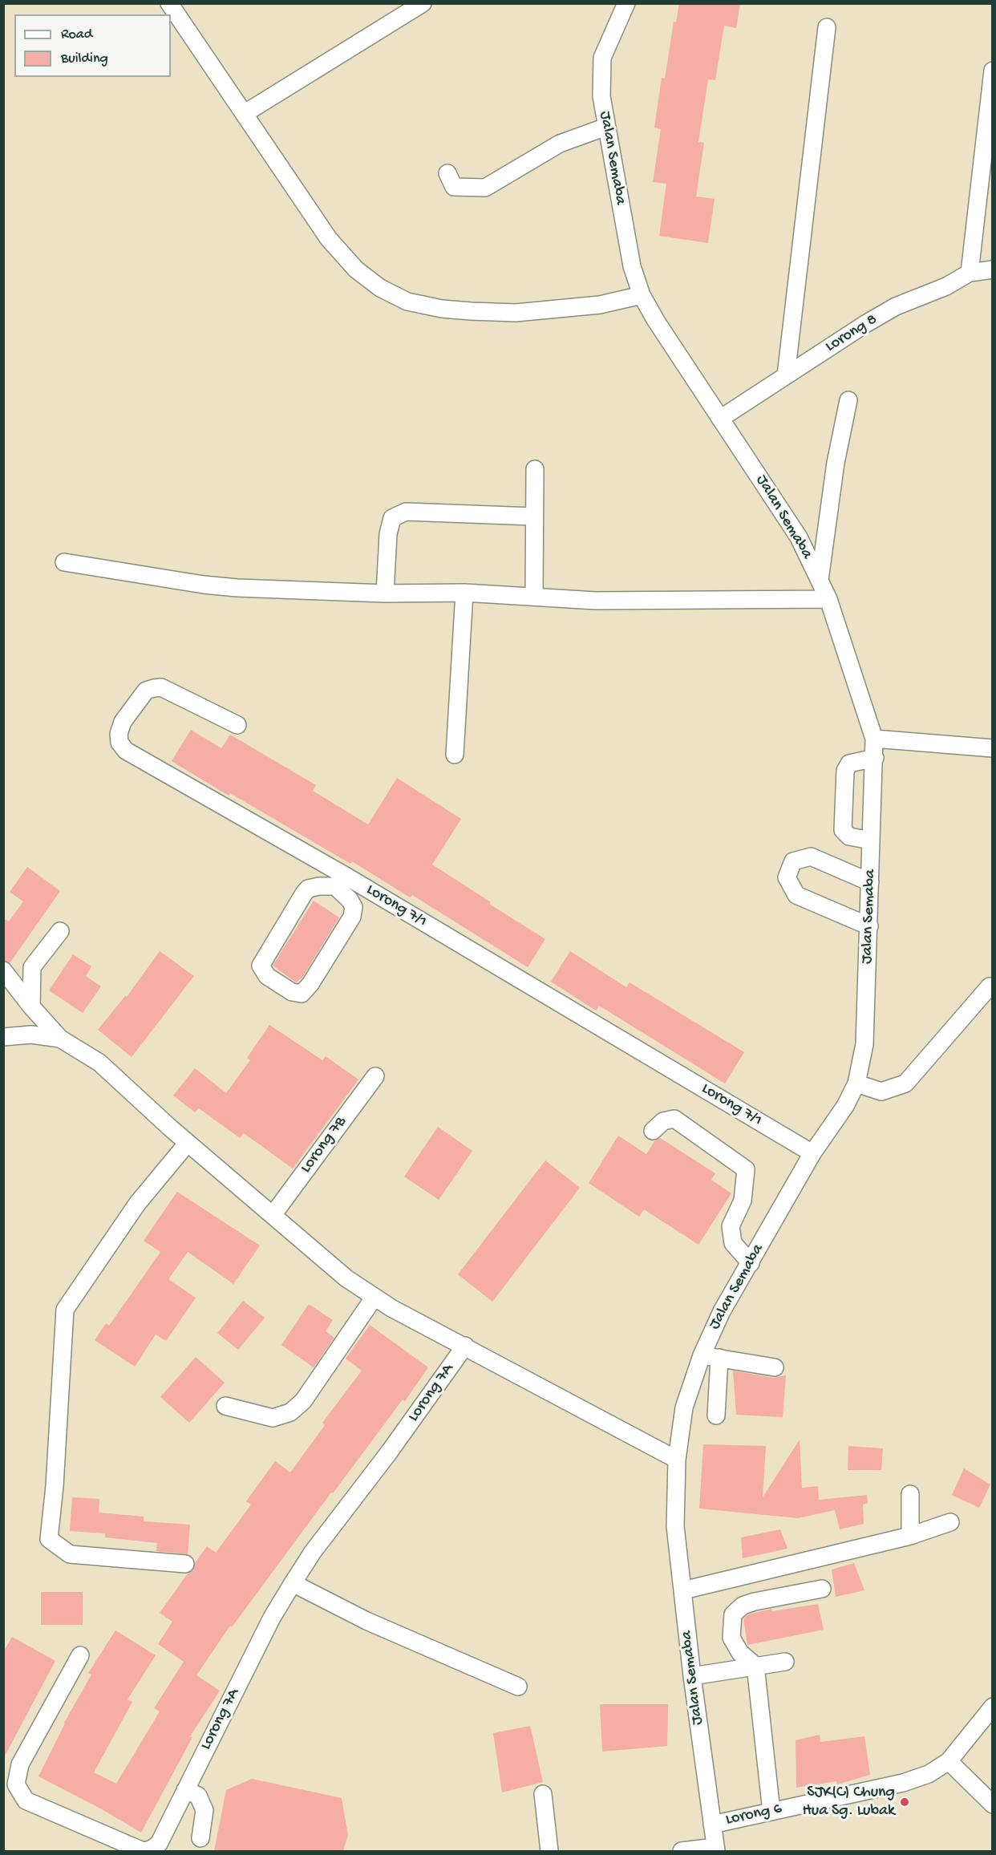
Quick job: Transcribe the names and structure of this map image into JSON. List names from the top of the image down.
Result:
{
  "streets": {
    "street": [
      "Jalan Semaba",
      "Lorong 8",
      "Lorong 7/1",
      "Lorong 7B",
      "Lorong 7A",
      "Lorong 6"
    ]
  },
  "crossings": [
    ["Jalan Semaba", "Lorong 8"],
    ["Jalan Semaba", "Lorong 7/1"],
    ["Jalan Semaba", "Lorong 6"]
  ],
  "places": ["SJK(C) Chung Hua Sg. Lubak"],
  "legend": ["Road", "Building"]
}
